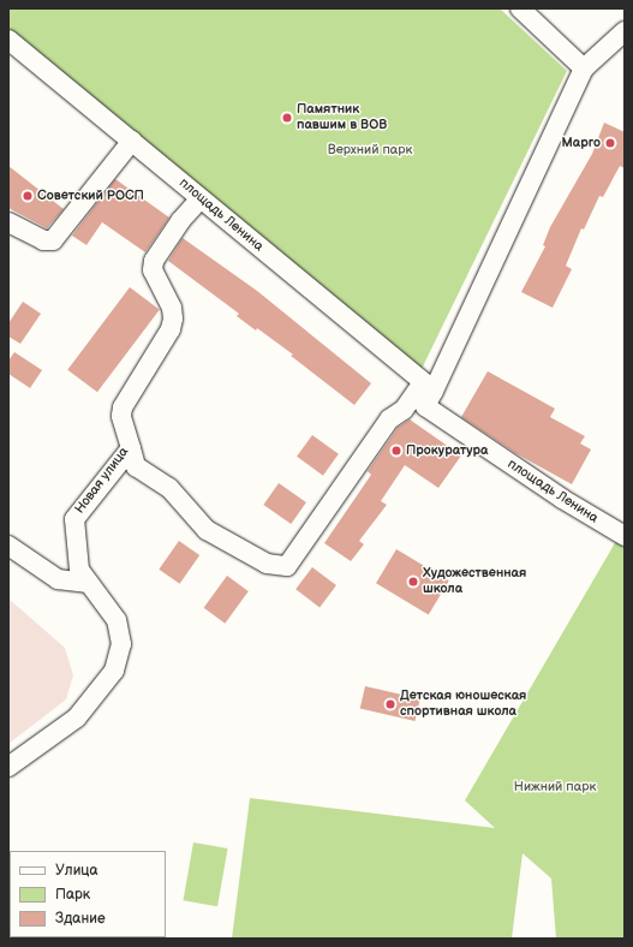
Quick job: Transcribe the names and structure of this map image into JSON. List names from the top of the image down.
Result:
{
  "streets": {
    "street": ["площадь Ленина", "Новая улица"]
  },
  "crossings": [
    ["площадь Ленина", "Новая улица"]
  ],
  "parks": ["Верхний парк", "Нижний парк"],
  "places": [
    "Памятник павшим в ВОВ",
    "Марго",
    "Советский РОСП",
    "Прокуратура",
    "Художественная школа",
    "Детская юношеская спортивная школа"
  ],
  "legend": ["Улица", "Парк", "Здание"]
}
